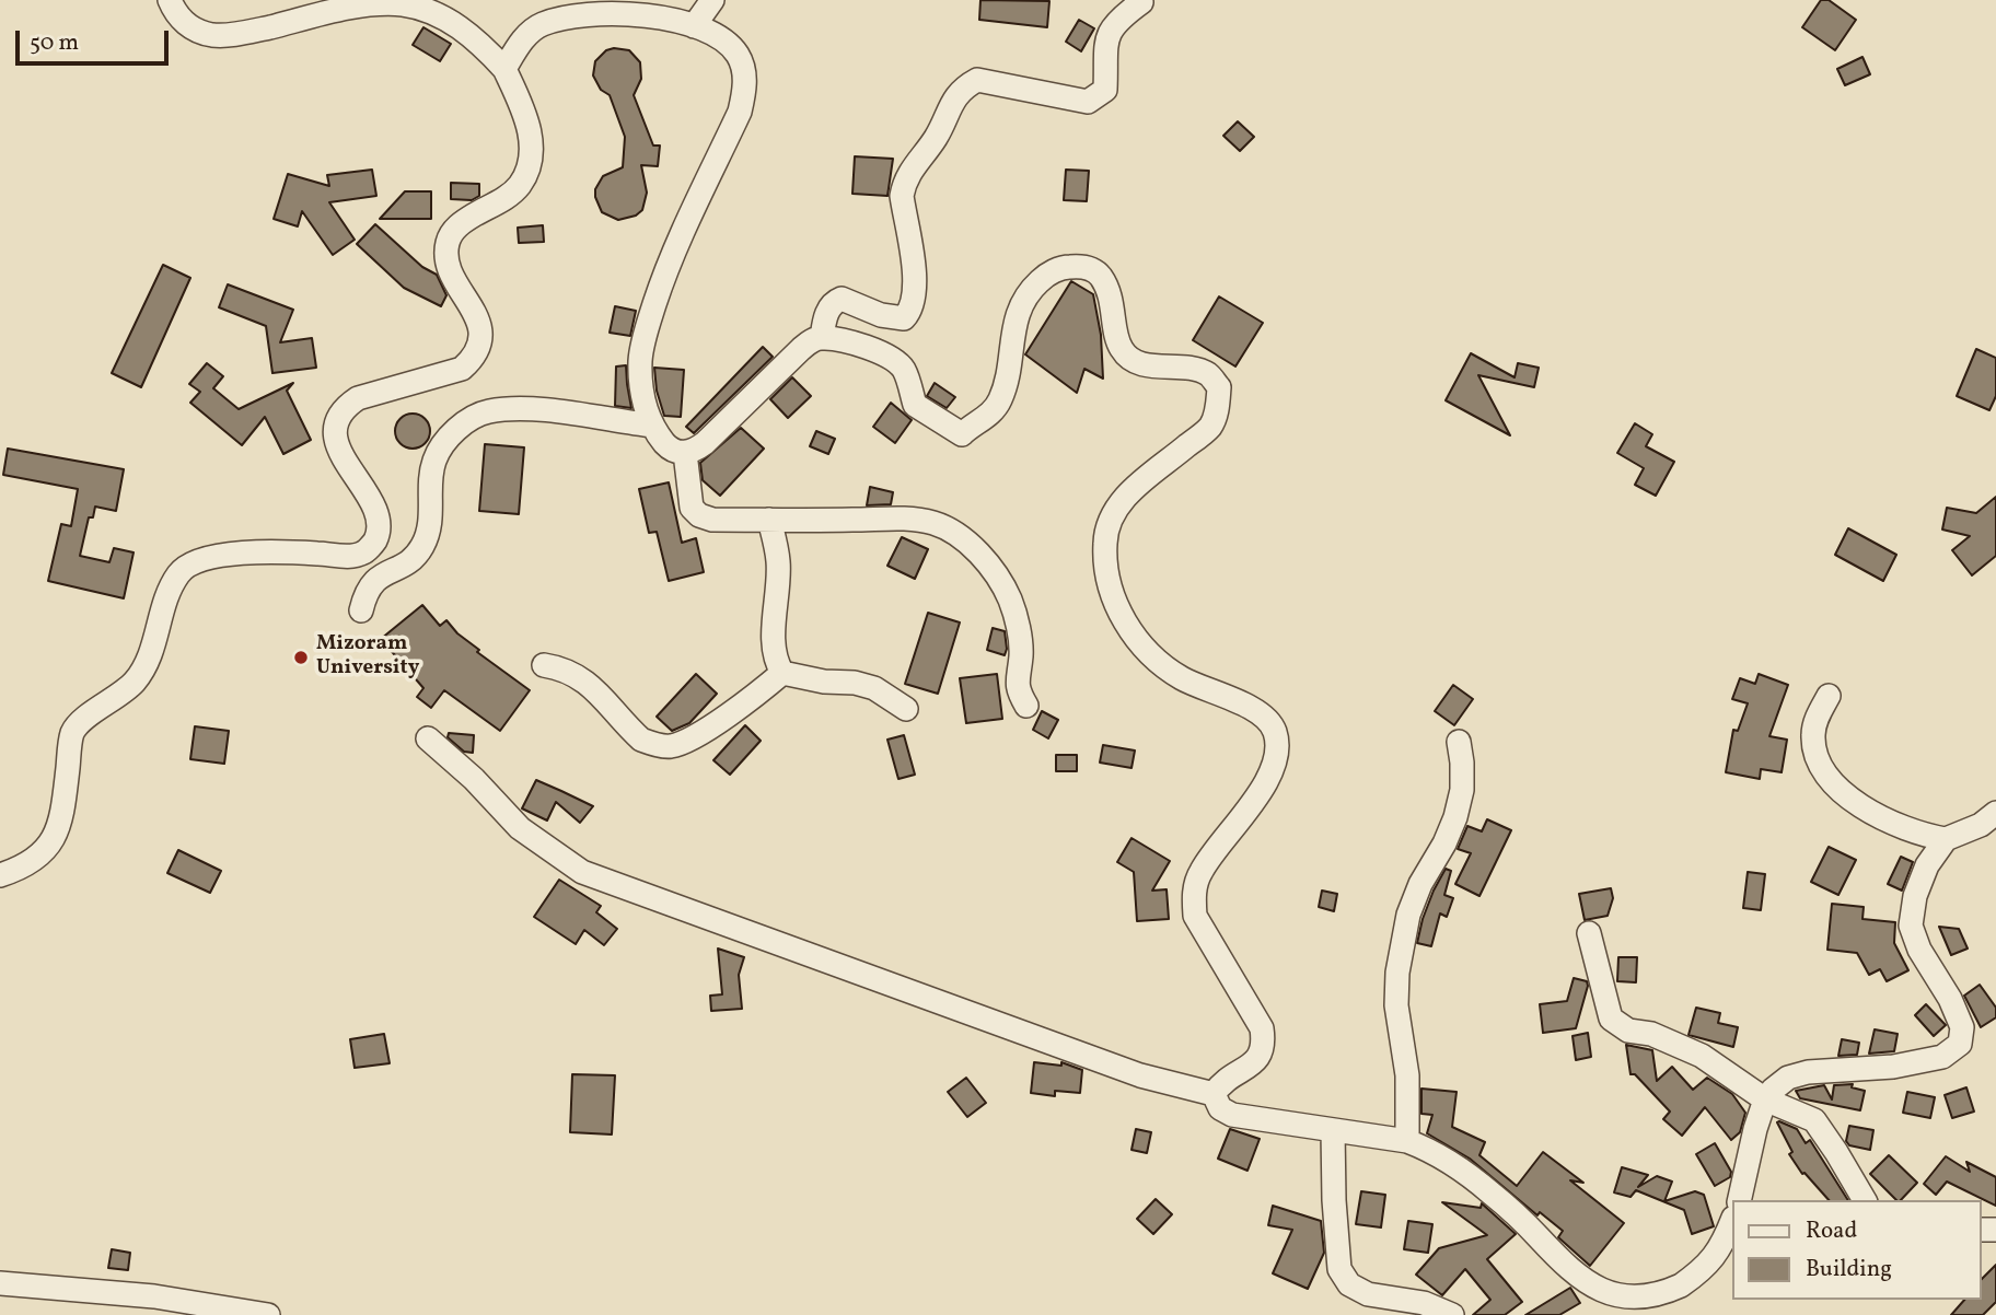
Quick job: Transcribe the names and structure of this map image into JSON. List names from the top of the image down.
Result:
{
  "places": ["Mizoram University"],
  "legend": ["Road", "Building"],
  "scale_bar": "50 m"
}
